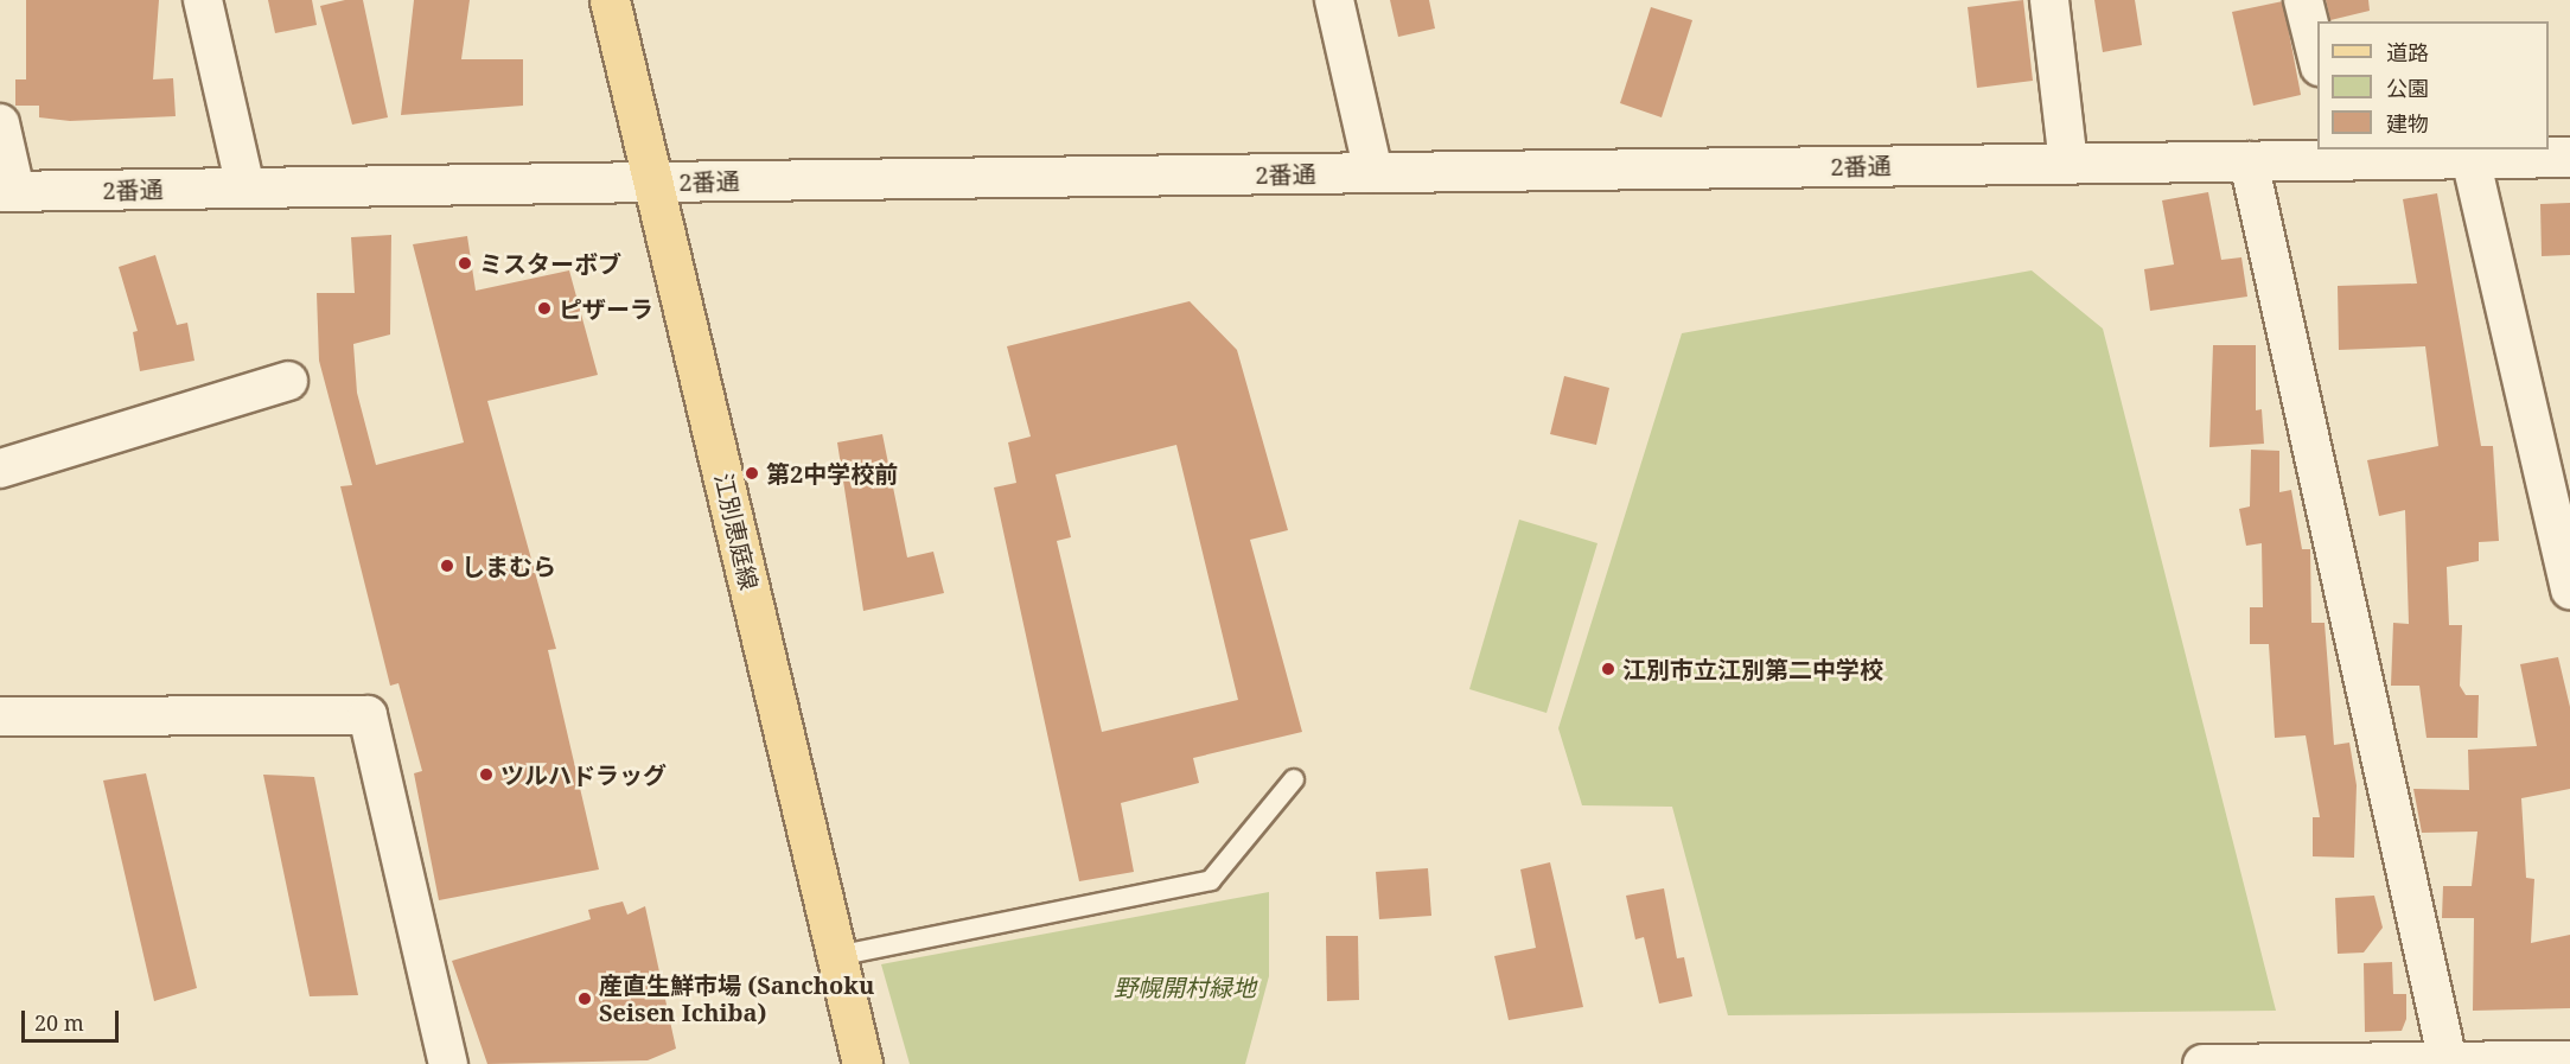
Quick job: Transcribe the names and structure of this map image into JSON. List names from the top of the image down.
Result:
{
  "streets": {
    "main road": ["江別恵庭線"],
    "street": ["2番通"]
  },
  "crossings": [
    ["2番通", "江別恵庭線"]
  ],
  "parks": ["野幌開村緑地"],
  "places": [
    "ミスターボブ",
    "ピザーラ",
    "第2中学校前",
    "しまむら",
    "江別市立江別第二中学校",
    "ツルハドラッグ",
    "産直生鮮市場 (Sanchoku Seisen Ichiba)"
  ],
  "legend": ["道路", "公園", "建物"],
  "scale_bar": "20 m"
}
